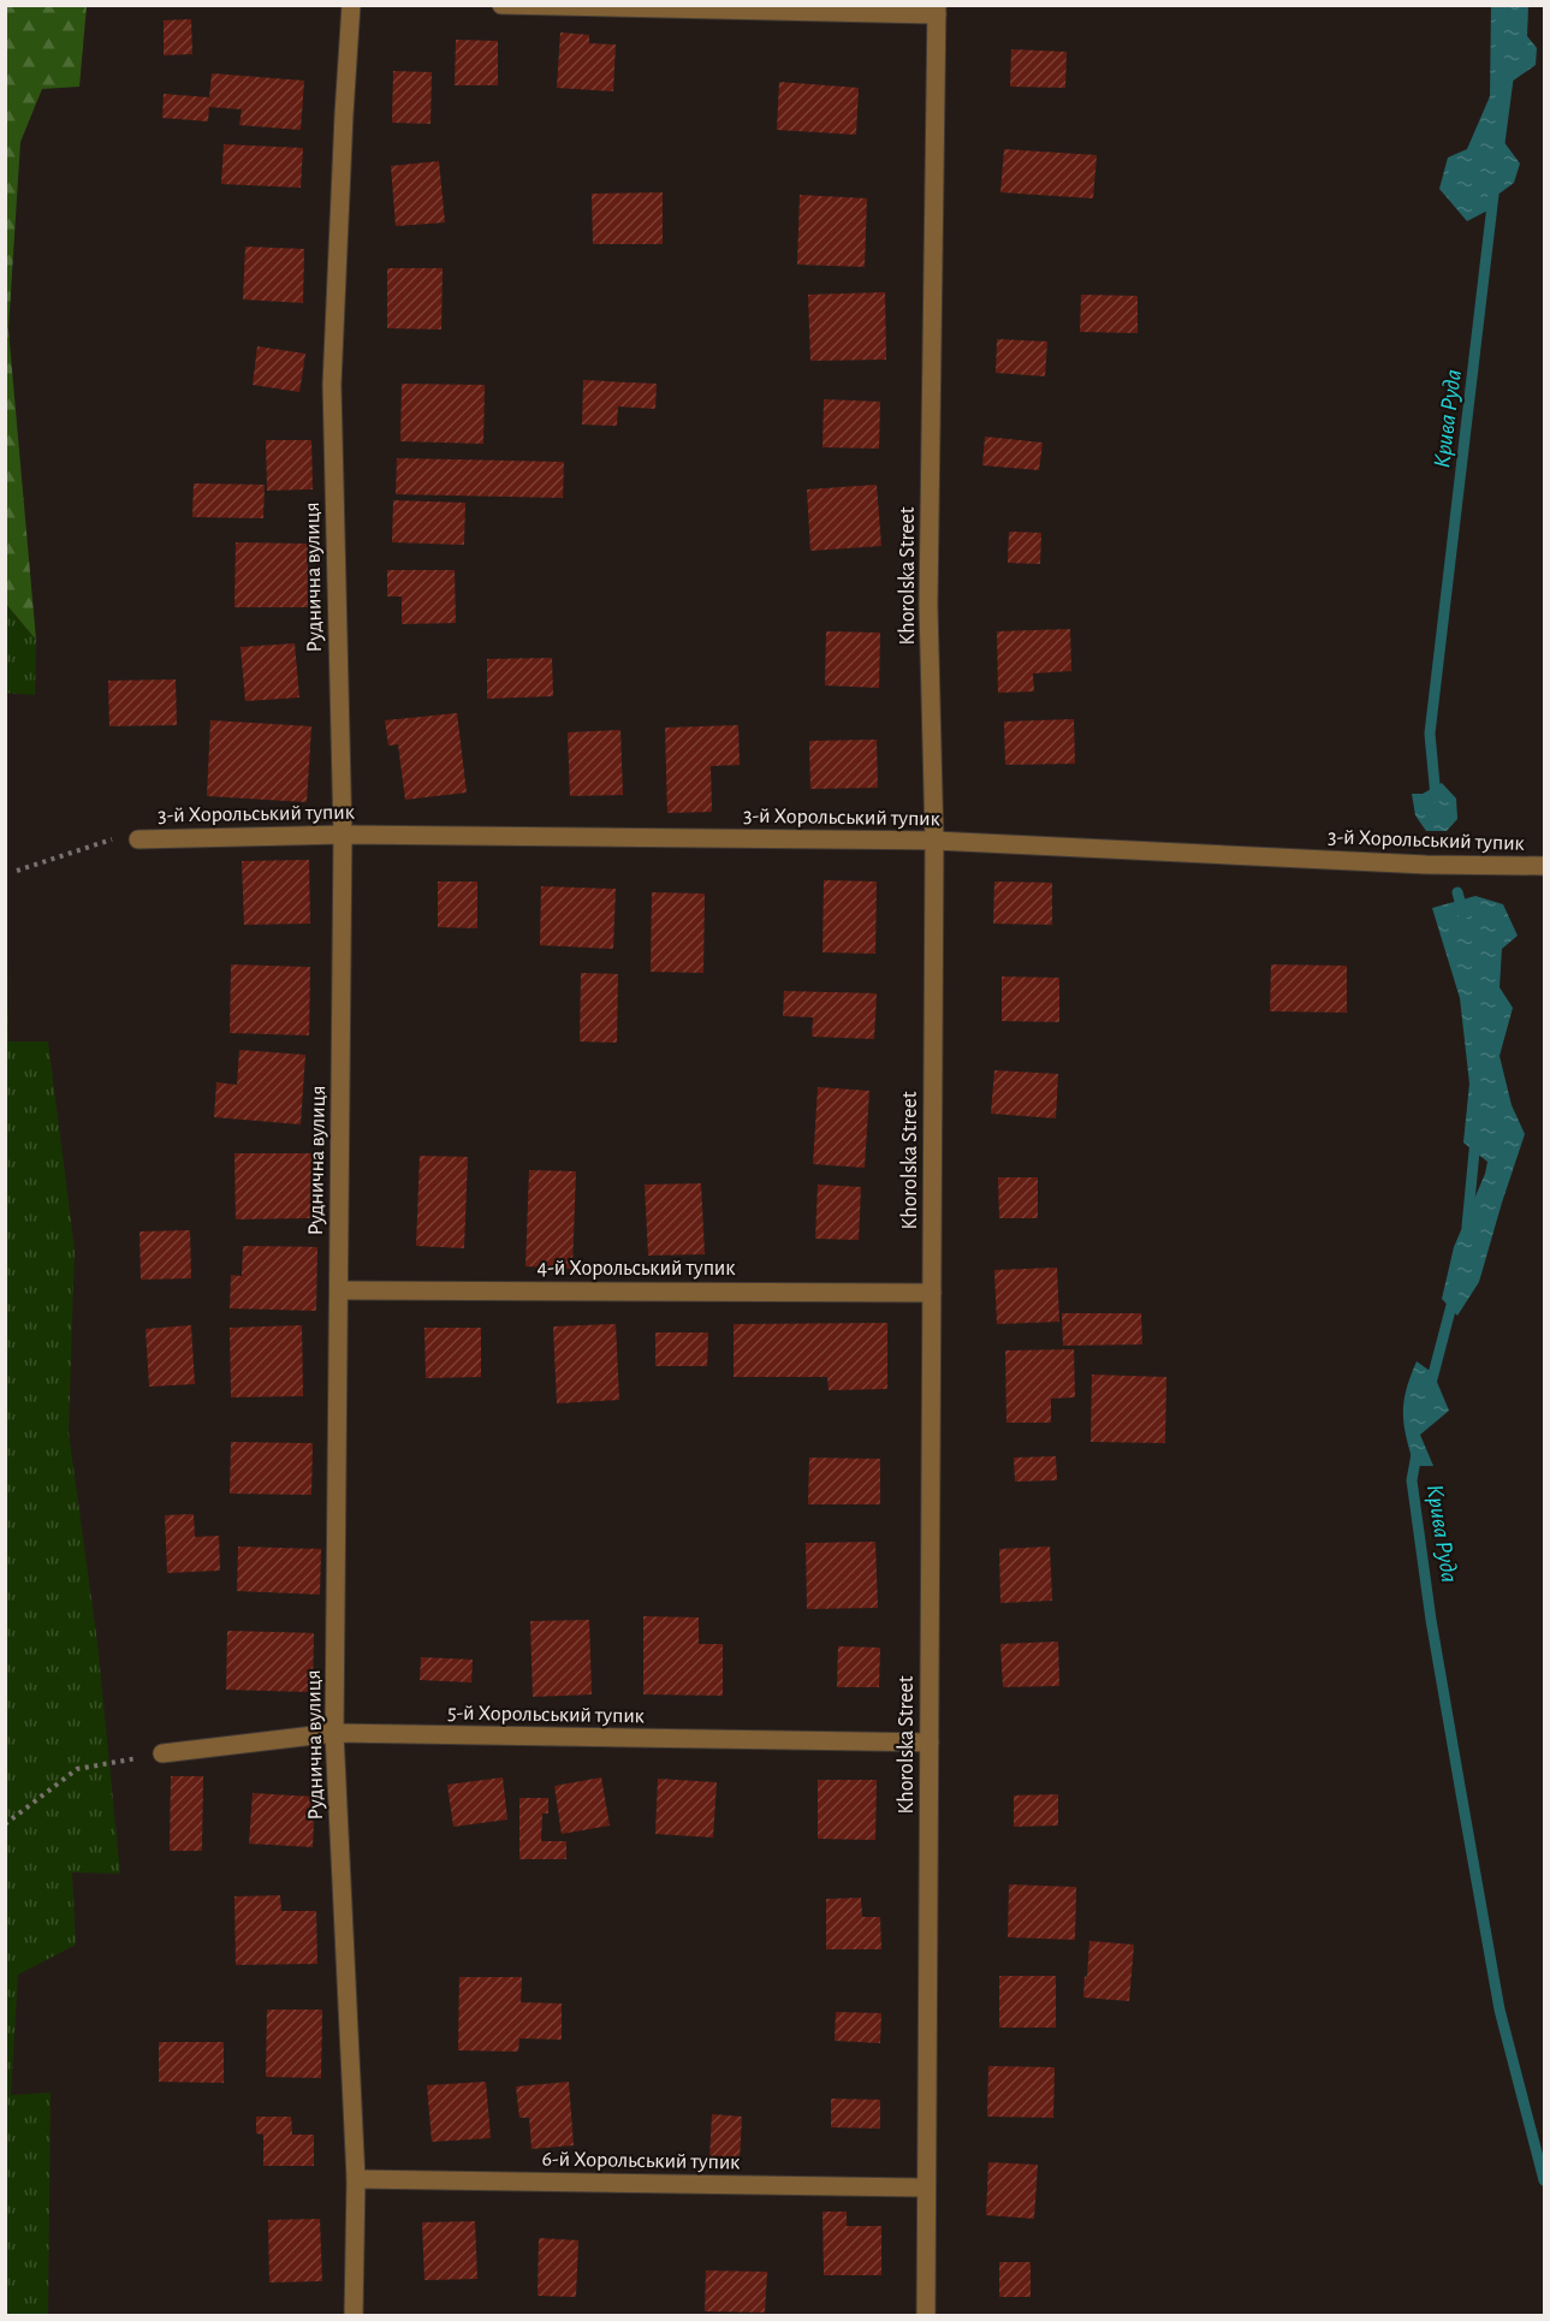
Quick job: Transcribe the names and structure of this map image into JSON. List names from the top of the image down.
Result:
{
  "streets": {
    "street": [
      "Khorolska Street",
      "Руднична вулиця",
      "3-й Хорольський тупик",
      "4-й Хорольський тупик",
      "5-й Хорольський тупик",
      "6-й Хорольський тупик"
    ]
  },
  "crossings": [
    ["Khorolska Street", "3-й Хорольський тупик"],
    ["Khorolska Street", "4-й Хорольський тупик"],
    ["Khorolska Street", "5-й Хорольський тупик"],
    ["Khorolska Street", "6-й Хорольський тупик"],
    ["Руднична вулиця", "3-й Хорольський тупик"],
    ["Руднична вулиця", "4-й Хорольський тупик"],
    ["Руднична вулиця", "5-й Хорольський тупик"],
    ["Руднична вулиця", "6-й Хорольський тупик"]
  ],
  "water": ["Крива Руда"]
}
